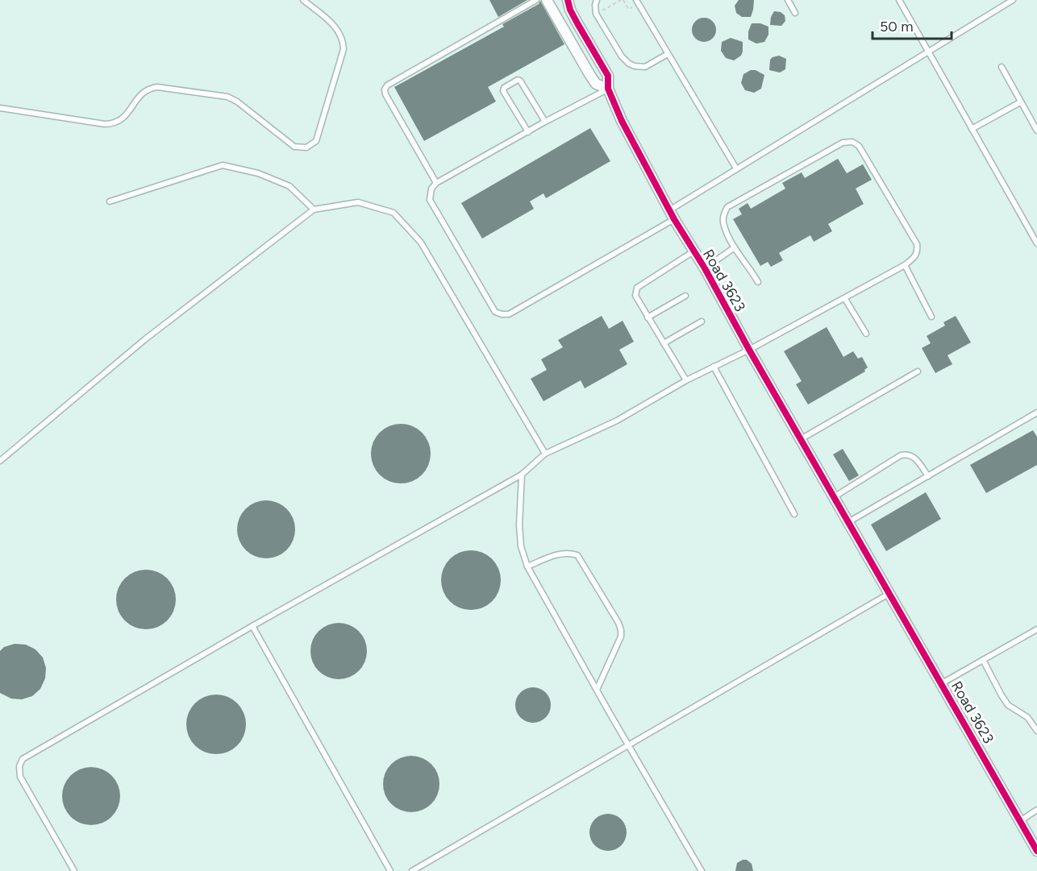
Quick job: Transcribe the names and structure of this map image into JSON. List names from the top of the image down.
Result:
{
  "streets": {
    "street": ["Road 3623"]
  },
  "scale_bar": "50 m"
}
